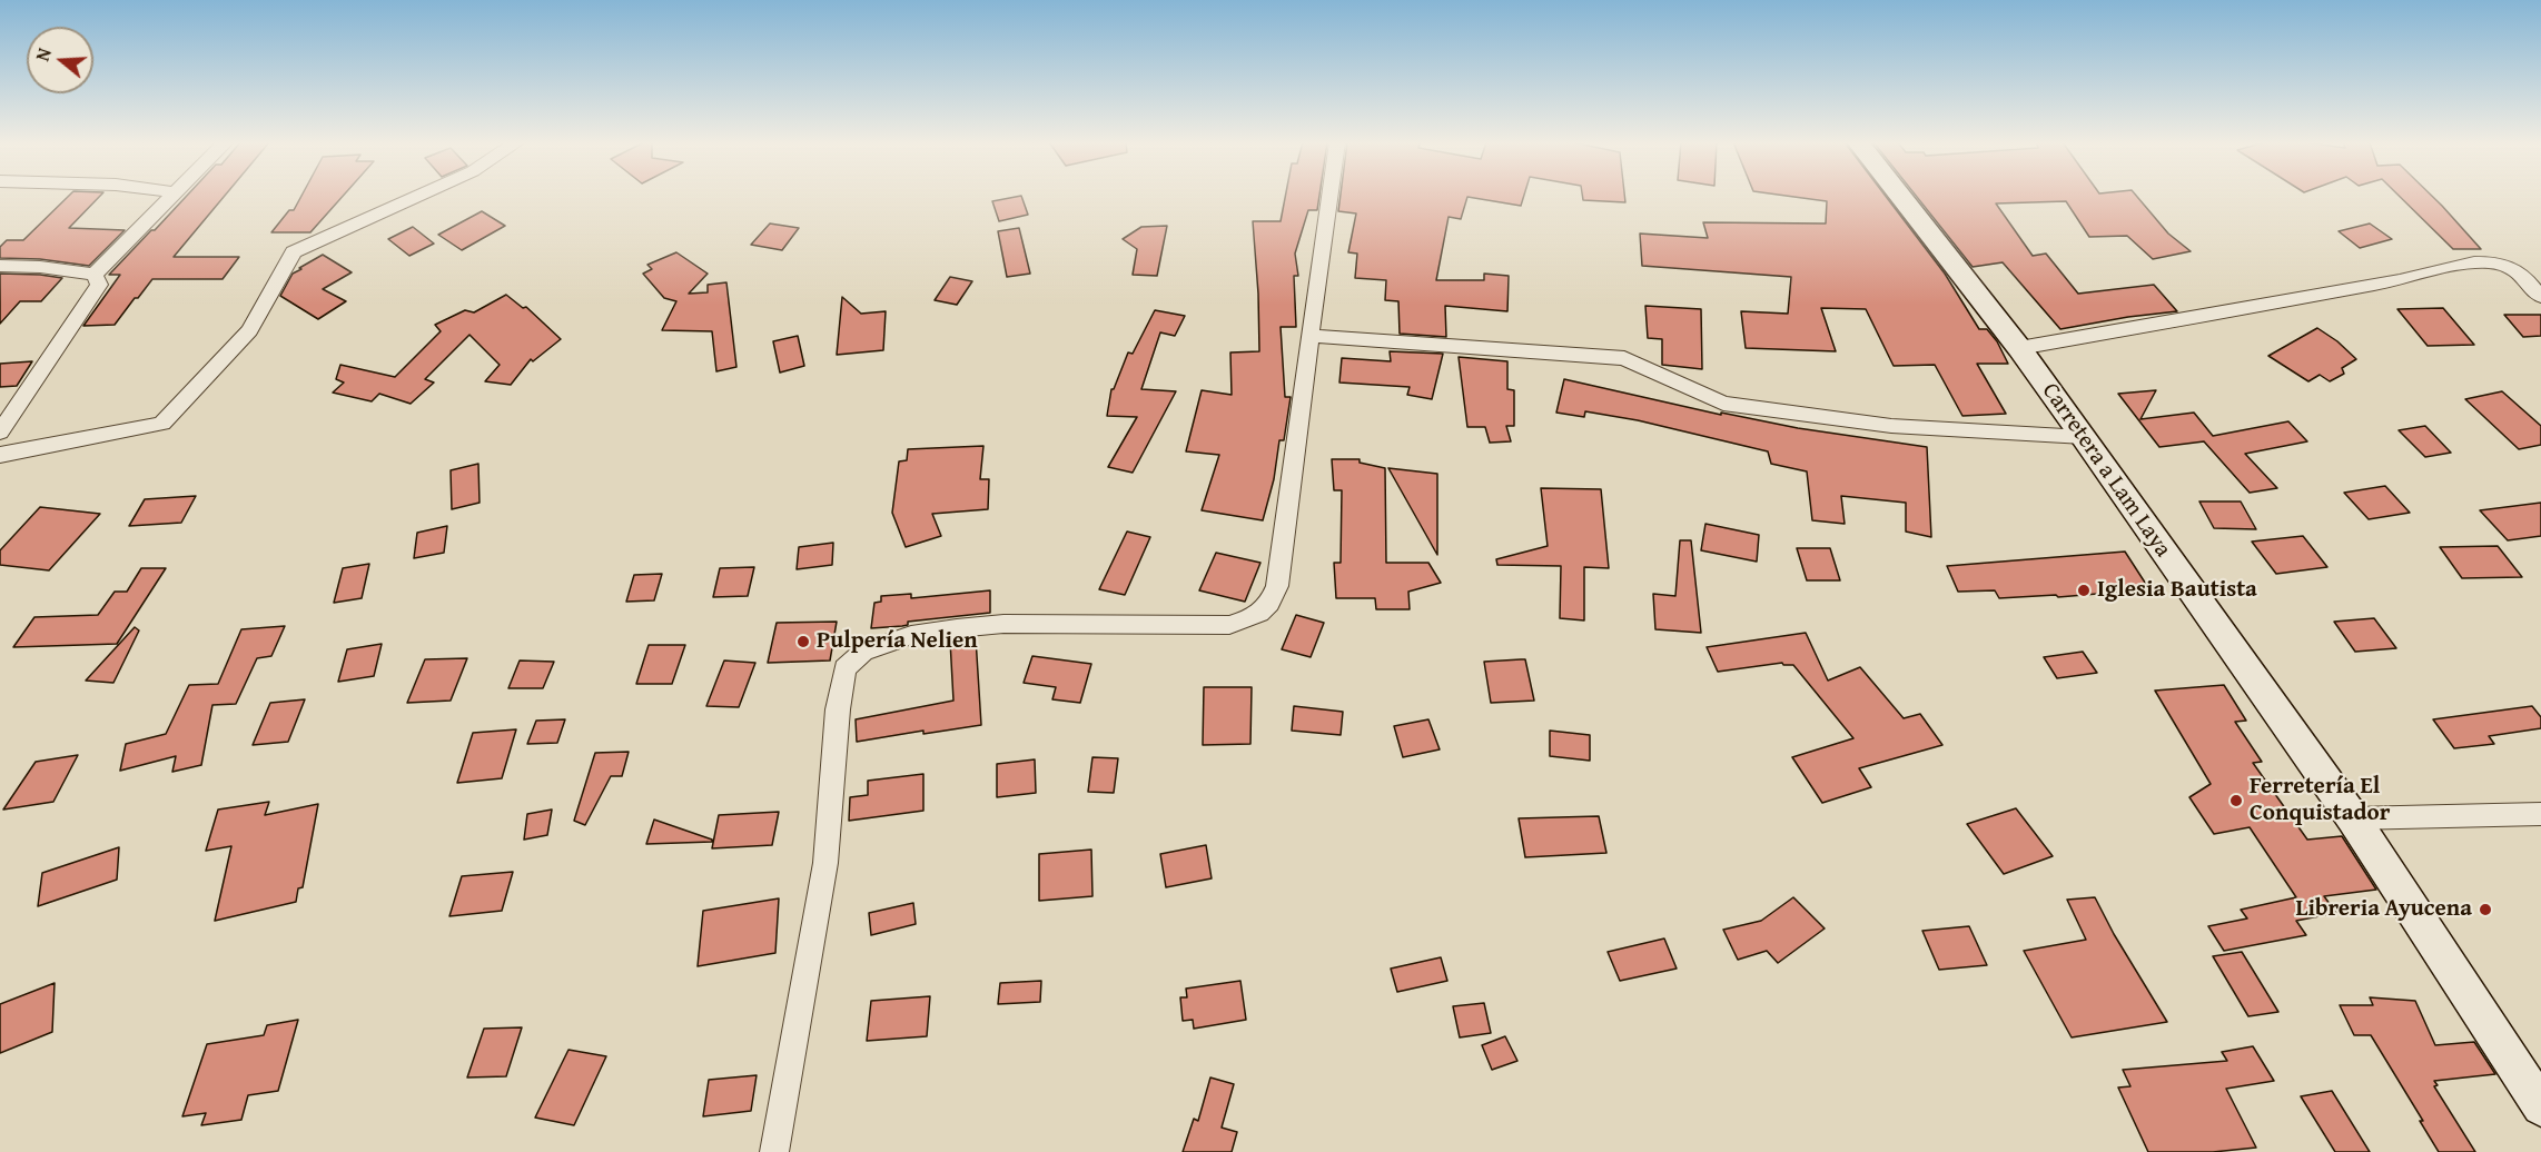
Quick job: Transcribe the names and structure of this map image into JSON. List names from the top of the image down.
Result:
{
  "streets": {
    "main road": ["Carretera a Lam Laya"]
  },
  "places": [
    "Iglesia Bautista",
    "Pulpería Nelien",
    "Ferretería El Conquistador",
    "Libreria Ayucena"
  ],
  "north": "left"
}
